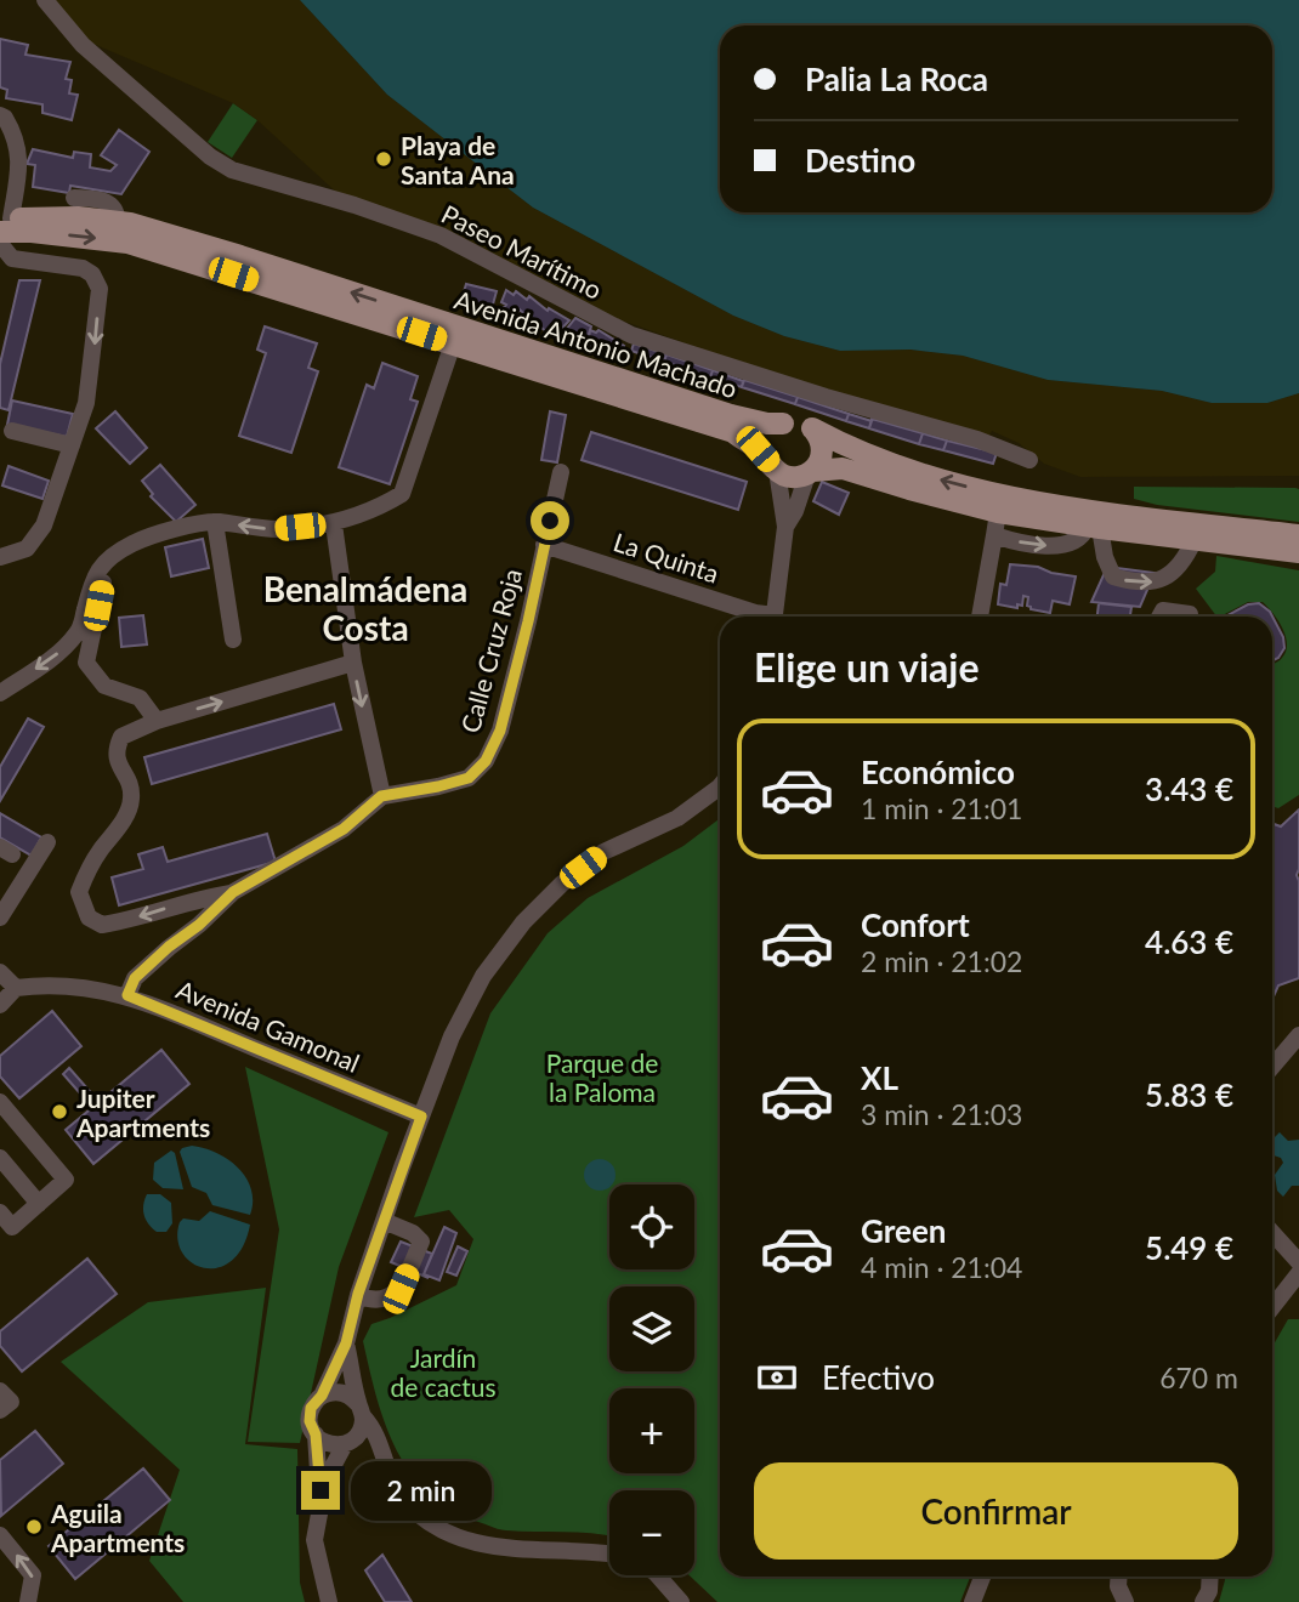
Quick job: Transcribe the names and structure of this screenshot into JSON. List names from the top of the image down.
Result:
{
  "streets": {
    "main road": ["Avenida Antonio Machado"],
    "street": [
      "Paseo Marítimo",
      "La Quinta",
      "Calle Cruz Roja",
      "Avenida Gamonal"
    ]
  },
  "crossings": [
    ["La Quinta", "Calle Cruz Roja"]
  ],
  "districts": ["Benalmádena Costa"],
  "parks": ["Parque de la Paloma", "Jardín de cactus"],
  "places": ["Playa de Santa Ana", "Jupiter Apartments", "Aguila Apartments"],
  "page": {
    "banner": ["Palia La Roca", "Destino"],
    "heading": "Elige un viaje",
    "list": [
      {
        "name": "Económico",
        "note": "1 min · 21:01",
        "value": "3.43 €"
      },
      {
        "name": "Confort",
        "note": "2 min · 21:02",
        "value": "4.63 €"
      },
      {
        "name": "XL",
        "note": "3 min · 21:03",
        "value": "5.83 €"
      },
      {
        "name": "Green",
        "note": "4 min · 21:04",
        "value": "5.49 €"
      }
    ],
    "map_buttons": ["+", "−"],
    "pay": ["Efectivo", "670 m"],
    "buttons": "Confirmar",
    "bubble": "2 min"
  }
}
